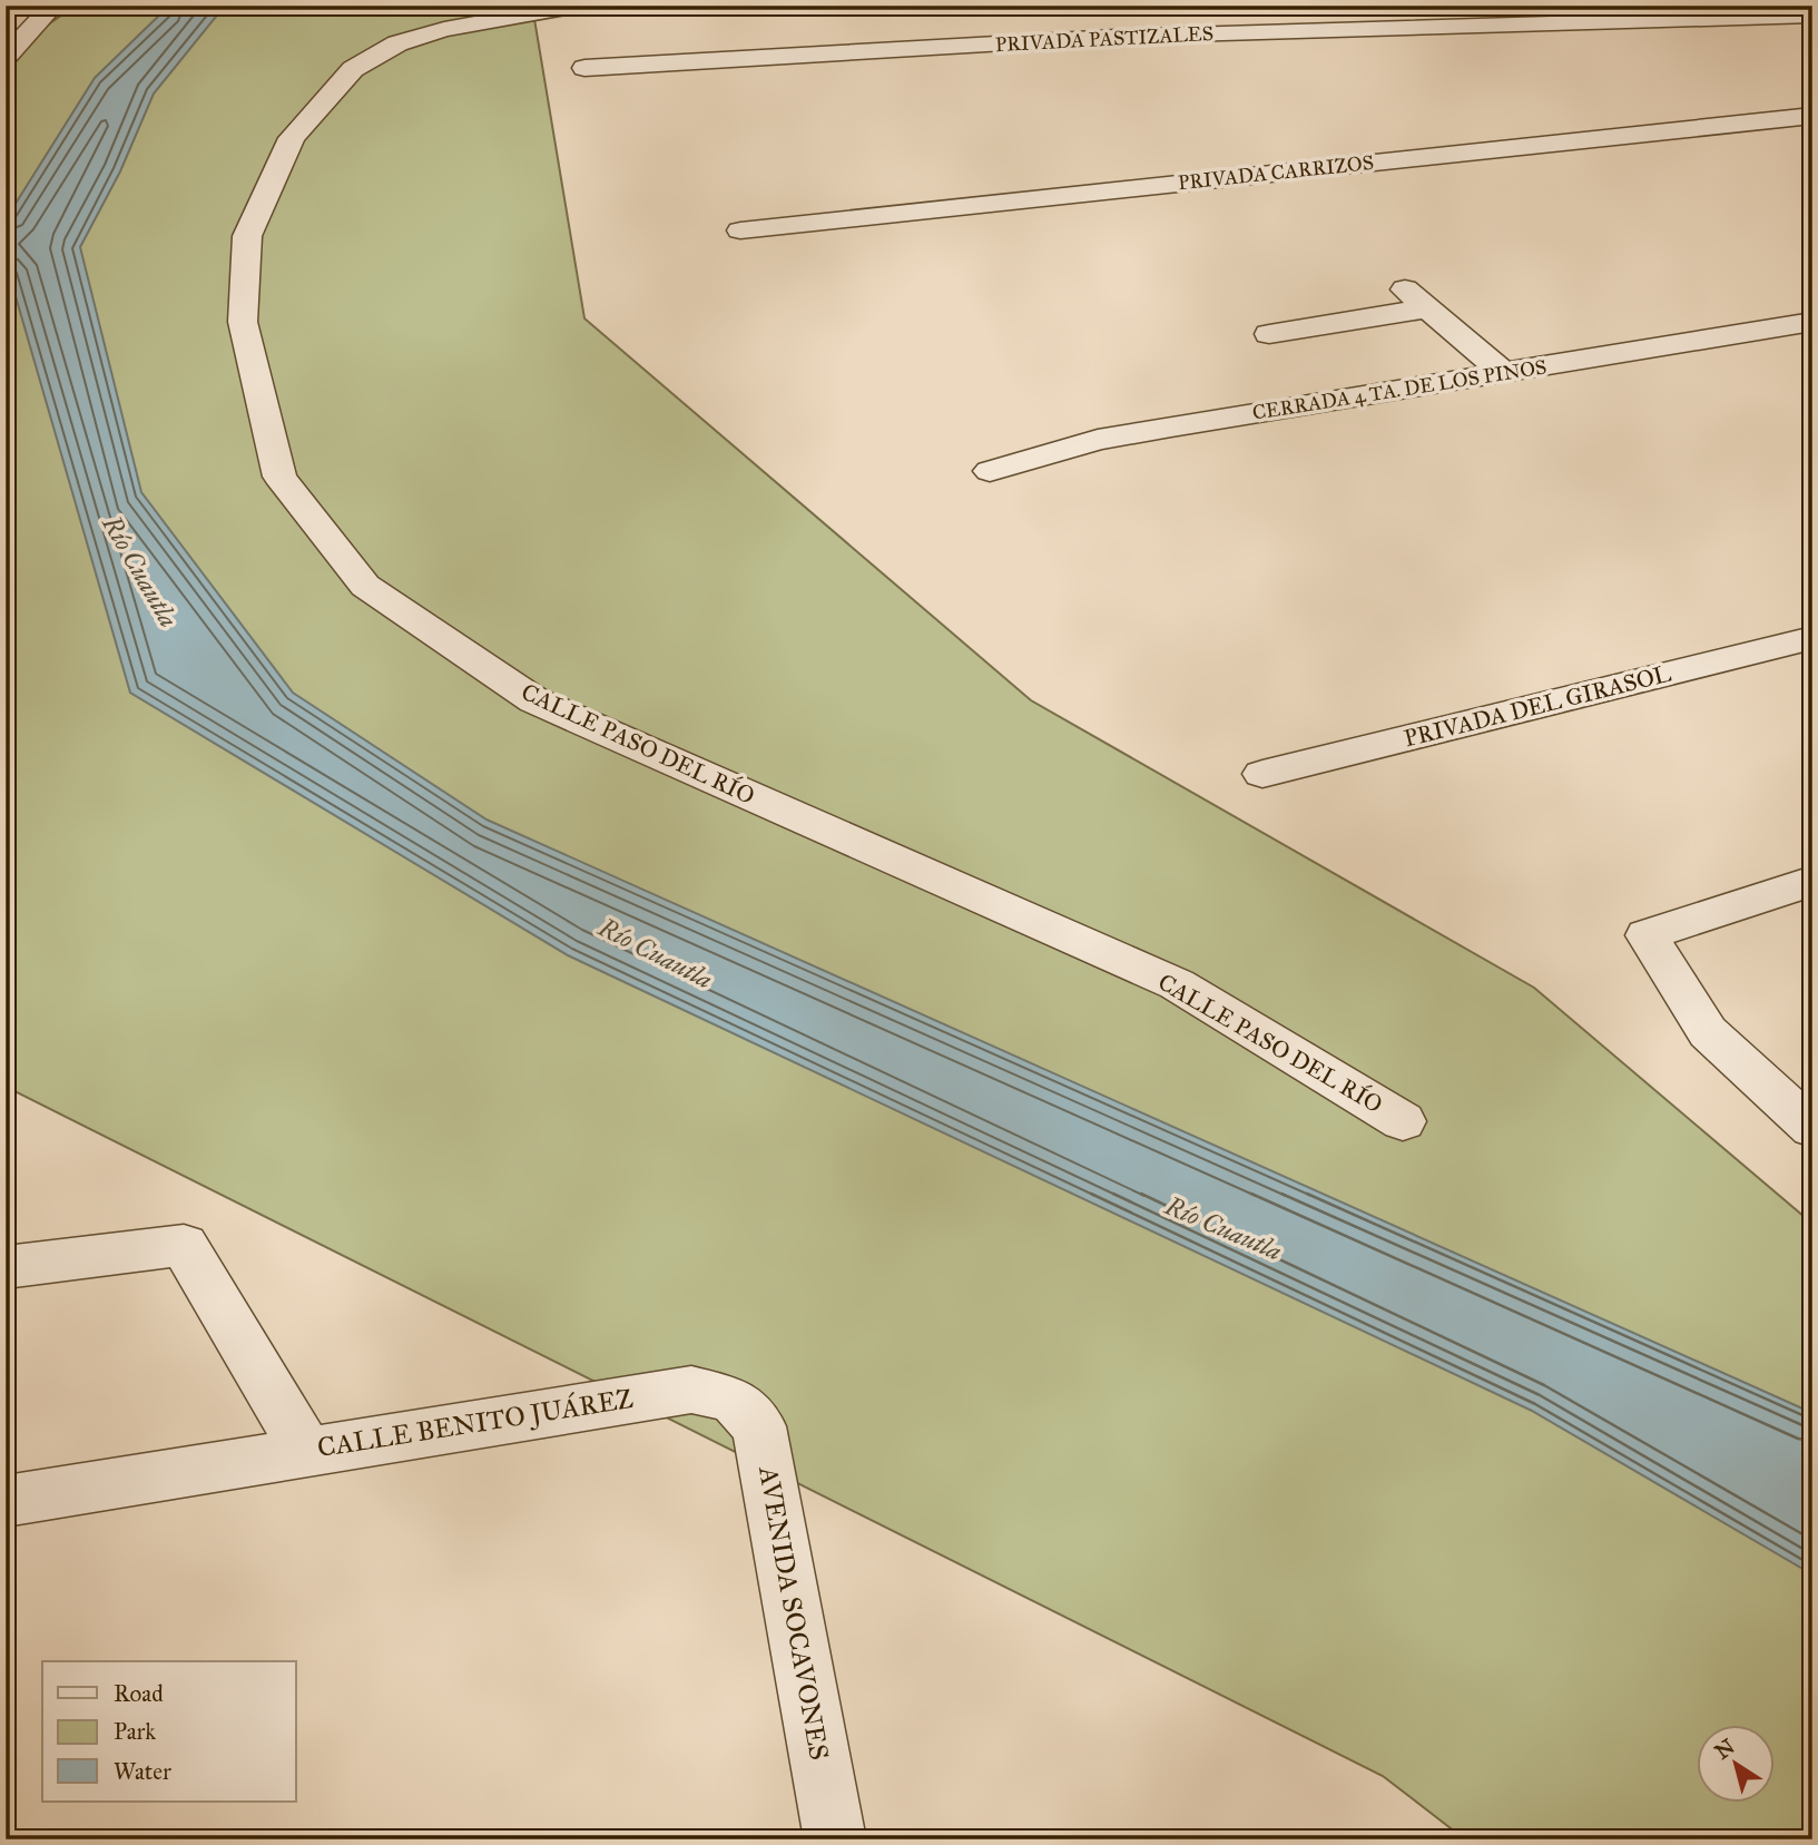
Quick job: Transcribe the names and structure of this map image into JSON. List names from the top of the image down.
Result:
{
  "streets": {
    "street": [
      "PRIVADA PASTIZALES",
      "PRIVADA CARRIZOS",
      "CERRADA 4 TA. DE LOS PINOS",
      "PRIVADA DEL GIRASOL",
      "CALLE PASO DEL RÍO",
      "CALLE BENITO JUÁREZ",
      "AVENIDA SOCAVONES"
    ]
  },
  "crossings": [
    ["CALLE BENITO JUÁREZ", "AVENIDA SOCAVONES"]
  ],
  "water": ["Río Cuautla"],
  "legend": ["Road", "Park", "Water"],
  "north": "top left"
}
